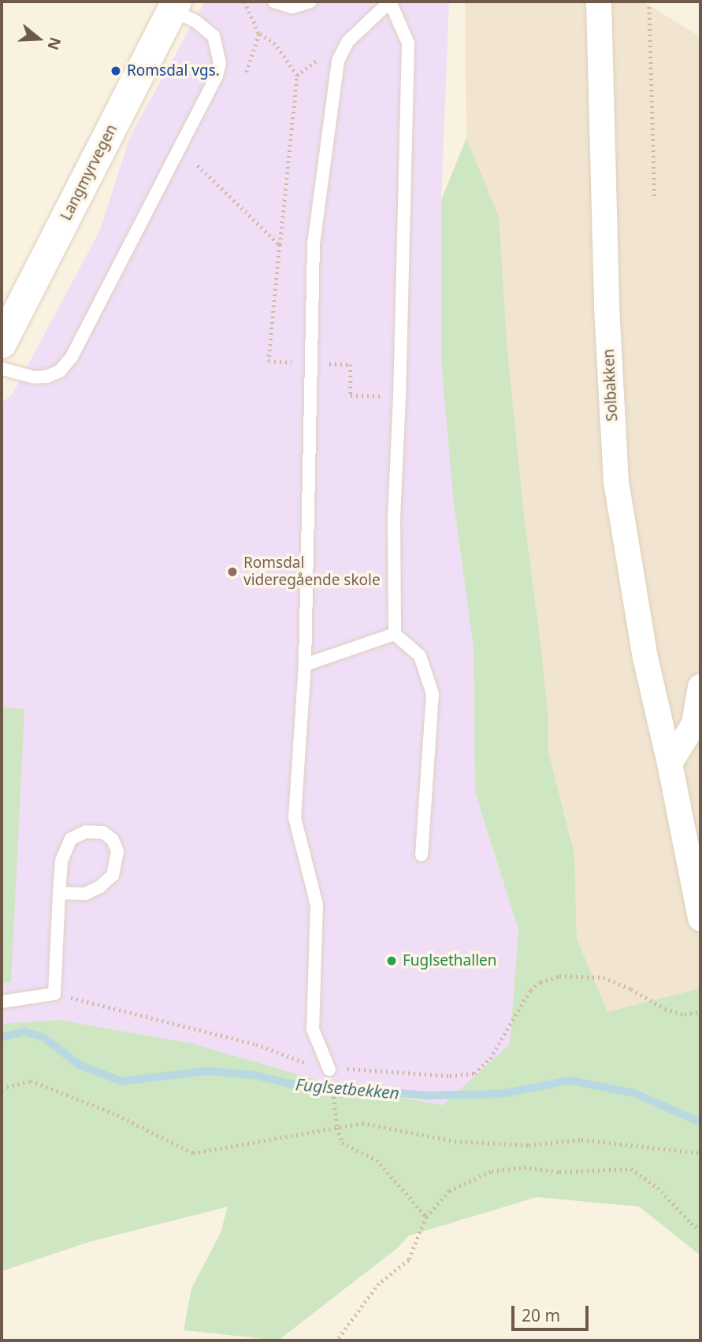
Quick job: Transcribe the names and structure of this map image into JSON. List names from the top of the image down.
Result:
{
  "streets": {
    "main road": ["Langmyrvegen"],
    "street": ["Solbakken"]
  },
  "water": ["Fuglsetbekken"],
  "places": ["Romsdal vgs.", "Romsdal videregående skole", "Fuglsethallen"],
  "scale_bar": "20 m",
  "north": "right"
}
